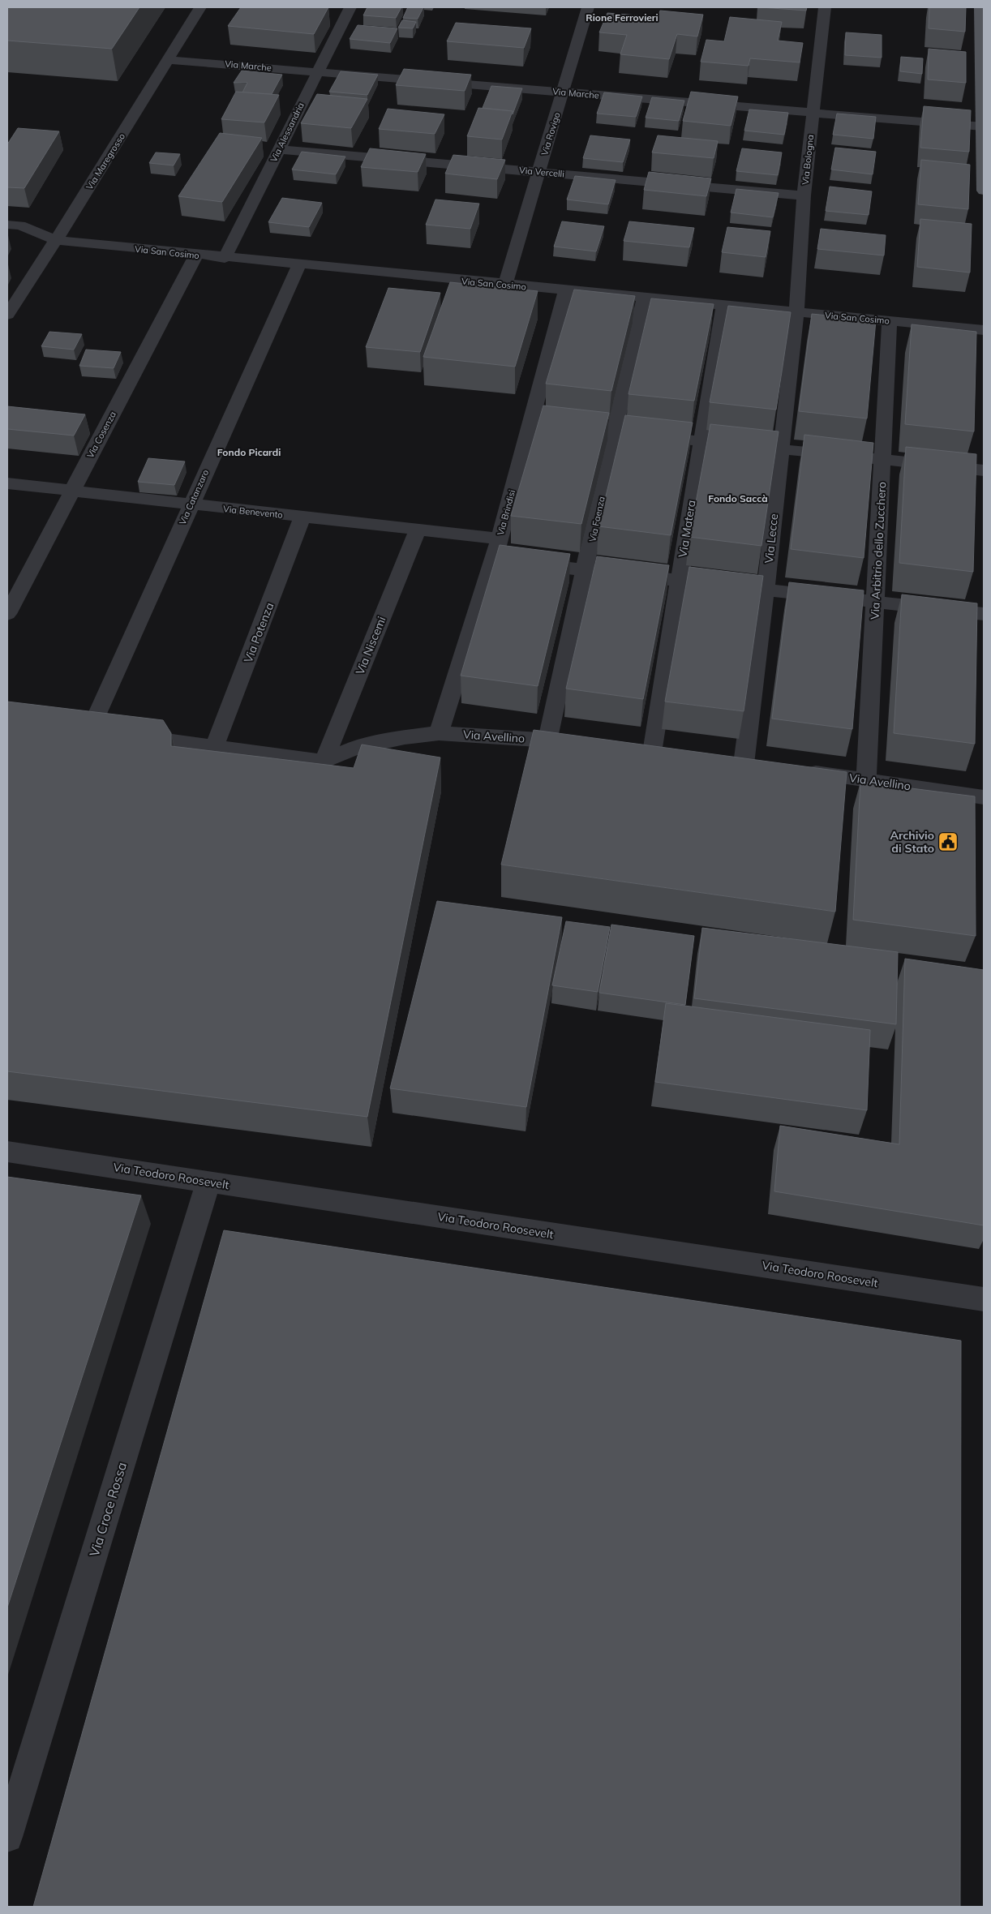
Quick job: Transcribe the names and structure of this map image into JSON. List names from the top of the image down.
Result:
{
  "streets": {
    "street": [
      "Via Marche",
      "Via Alessandria",
      "Via Rovigo",
      "Via Bologna",
      "Via Maregrosso",
      "Via Vercelli",
      "Via San Cosimo",
      "Via Cosenza",
      "Via Catanzaro",
      "Via Benevento",
      "Via Brindisi",
      "Via Faenza",
      "Via Matera",
      "Via Lecce",
      "Via Arbitrio dello Zucchero",
      "Via Potenza",
      "Via Niscemi",
      "Via Avellino",
      "Via Teodoro Roosevelt",
      "Via Croce Rossa"
    ]
  },
  "crossings": [
    ["Via Marche", "Via Alessandria"],
    ["Via Marche", "Via Rovigo"],
    ["Via Marche", "Via Bologna"],
    ["Via Marche", "Via Maregrosso"],
    ["Via Alessandria", "Via Vercelli"],
    ["Via Alessandria", "Via San Cosimo"],
    ["Via Rovigo", "Via Vercelli"],
    ["Via Rovigo", "Via San Cosimo"],
    ["Via Bologna", "Via Vercelli"],
    ["Via Bologna", "Via San Cosimo"],
    ["Via Bologna", "Via Lecce"],
    ["Via Maregrosso", "Via San Cosimo"],
    ["Via San Cosimo", "Via Cosenza"],
    ["Via San Cosimo", "Via Catanzaro"],
    ["Via San Cosimo", "Via Brindisi"],
    ["Via San Cosimo", "Via Faenza"],
    ["Via San Cosimo", "Via Matera"],
    ["Via San Cosimo", "Via Lecce"],
    ["Via San Cosimo", "Via Arbitrio dello Zucchero"],
    ["Via Cosenza", "Via Benevento"],
    ["Via Catanzaro", "Via Benevento"],
    ["Via Catanzaro", "Via Potenza"],
    ["Via Benevento", "Via Brindisi"],
    ["Via Benevento", "Via Potenza"],
    ["Via Benevento", "Via Niscemi"],
    ["Via Brindisi", "Via Avellino"],
    ["Via Faenza", "Via Avellino"],
    ["Via Arbitrio dello Zucchero", "Via Avellino"],
    ["Via Niscemi", "Via Avellino"],
    ["Via Teodoro Roosevelt", "Via Croce Rossa"]
  ],
  "districts": ["Rione Ferrovieri", "Fondo Picardi", "Fondo Saccà"],
  "places": {
    "public building": ["Archivio di Stato"]
  }
}
